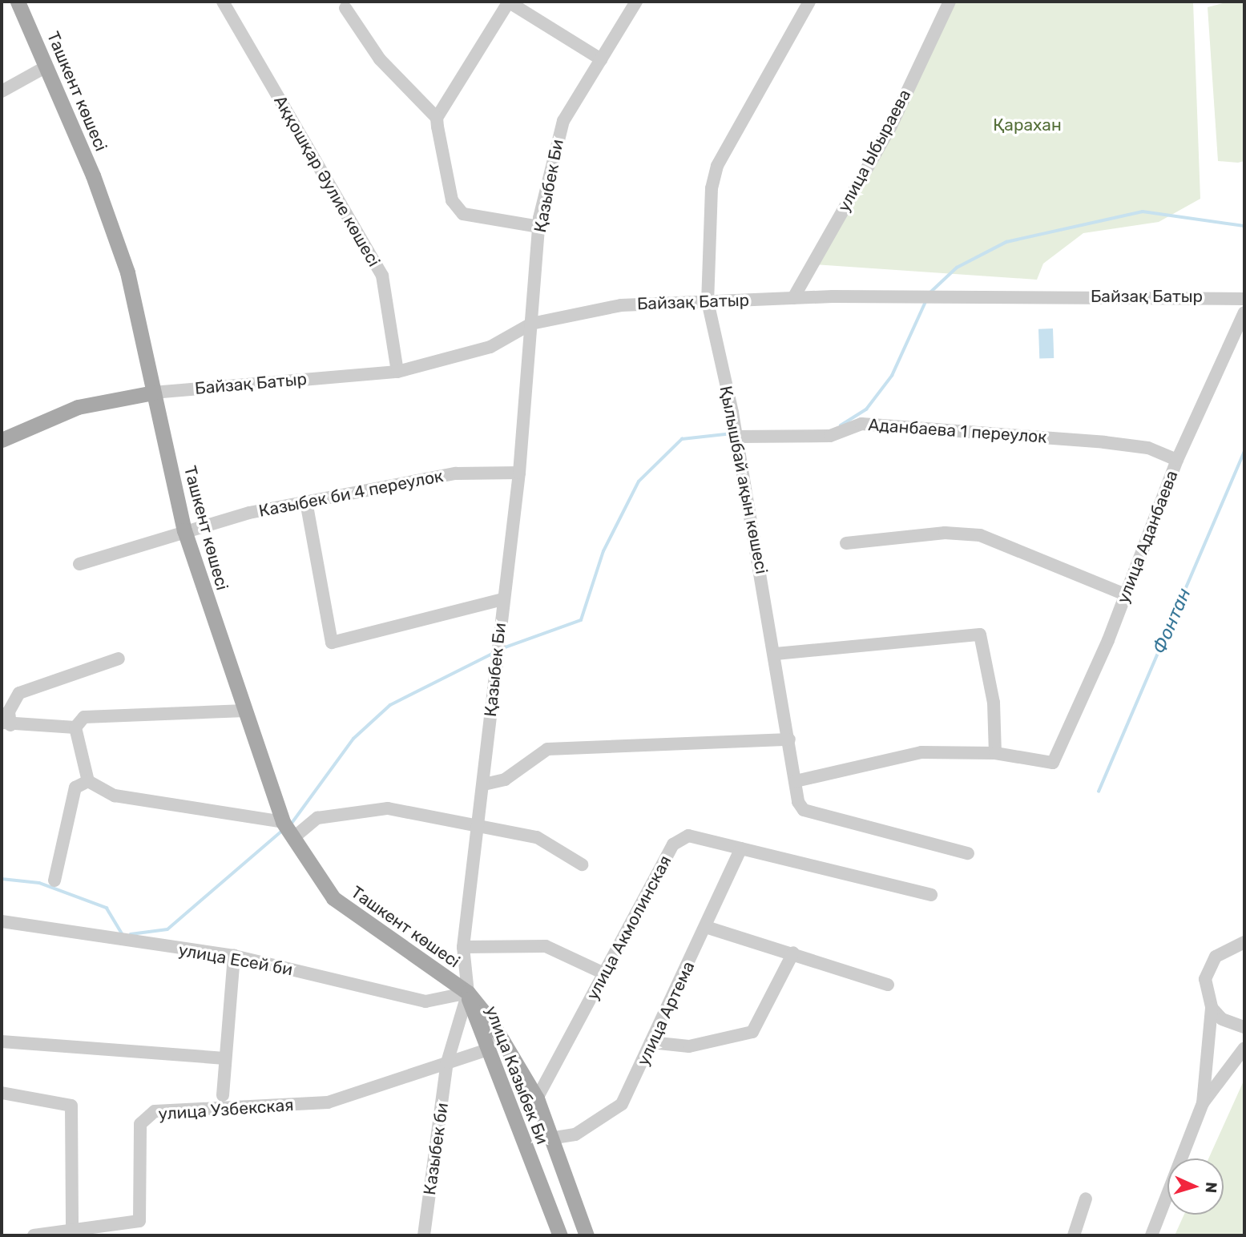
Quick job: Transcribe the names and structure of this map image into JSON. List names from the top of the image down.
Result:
{
  "streets": {
    "main road": ["Ташкент көшесі", "улица Казыбек Би"],
    "street": [
      "улица Ыбыраева",
      "Аққошқар Әулие көшесі",
      "Қазыбек Би",
      "Байзақ Батыр",
      "Аданбаева 1 переулок",
      "Қылышбай ақын көшесі",
      "Казыбек би 4 переулок",
      "улица Аданбаева",
      "улица Акмолинская",
      "улица Есей би",
      "улица Артема",
      "улица Узбекская",
      "Казыбек би"
    ]
  },
  "crossings": [
    ["Ташкент көшесі", "Қазыбек Би"],
    ["Ташкент көшесі", "Байзақ Батыр"],
    ["Ташкент көшесі", "Казыбек би 4 переулок"],
    ["Ташкент көшесі", "улица Есей би"],
    ["Ташкент көшесі", "улица Казыбек Би"],
    ["Ташкент көшесі", "Казыбек би"],
    ["улица Ыбыраева", "Байзақ Батыр"],
    ["Аққошқар Әулие көшесі", "Байзақ Батыр"],
    ["Қазыбек Би", "Байзақ Батыр"],
    ["Қазыбек Би", "Казыбек би 4 переулок"],
    ["Қазыбек Би", "улица Есей би"],
    ["Қазыбек Би", "улица Казыбек Би"],
    ["Қазыбек Би", "Казыбек би"],
    ["Байзақ Батыр", "Қылышбай ақын көшесі"],
    ["Аданбаева 1 переулок", "Қылышбай ақын көшесі"],
    ["Аданбаева 1 переулок", "улица Аданбаева"],
    ["улица Акмолинская", "улица Артема"],
    ["улица Акмолинская", "улица Казыбек Би"],
    ["улица Есей би", "улица Казыбек Би"],
    ["улица Есей би", "Казыбек би"],
    ["улица Артема", "улица Казыбек Би"],
    ["улица Казыбек Би", "Казыбек би"],
    ["улица Узбекская", "Казыбек би"]
  ],
  "water": ["Фонтан"],
  "parks": ["Қарахан"],
  "north": "right"
}
